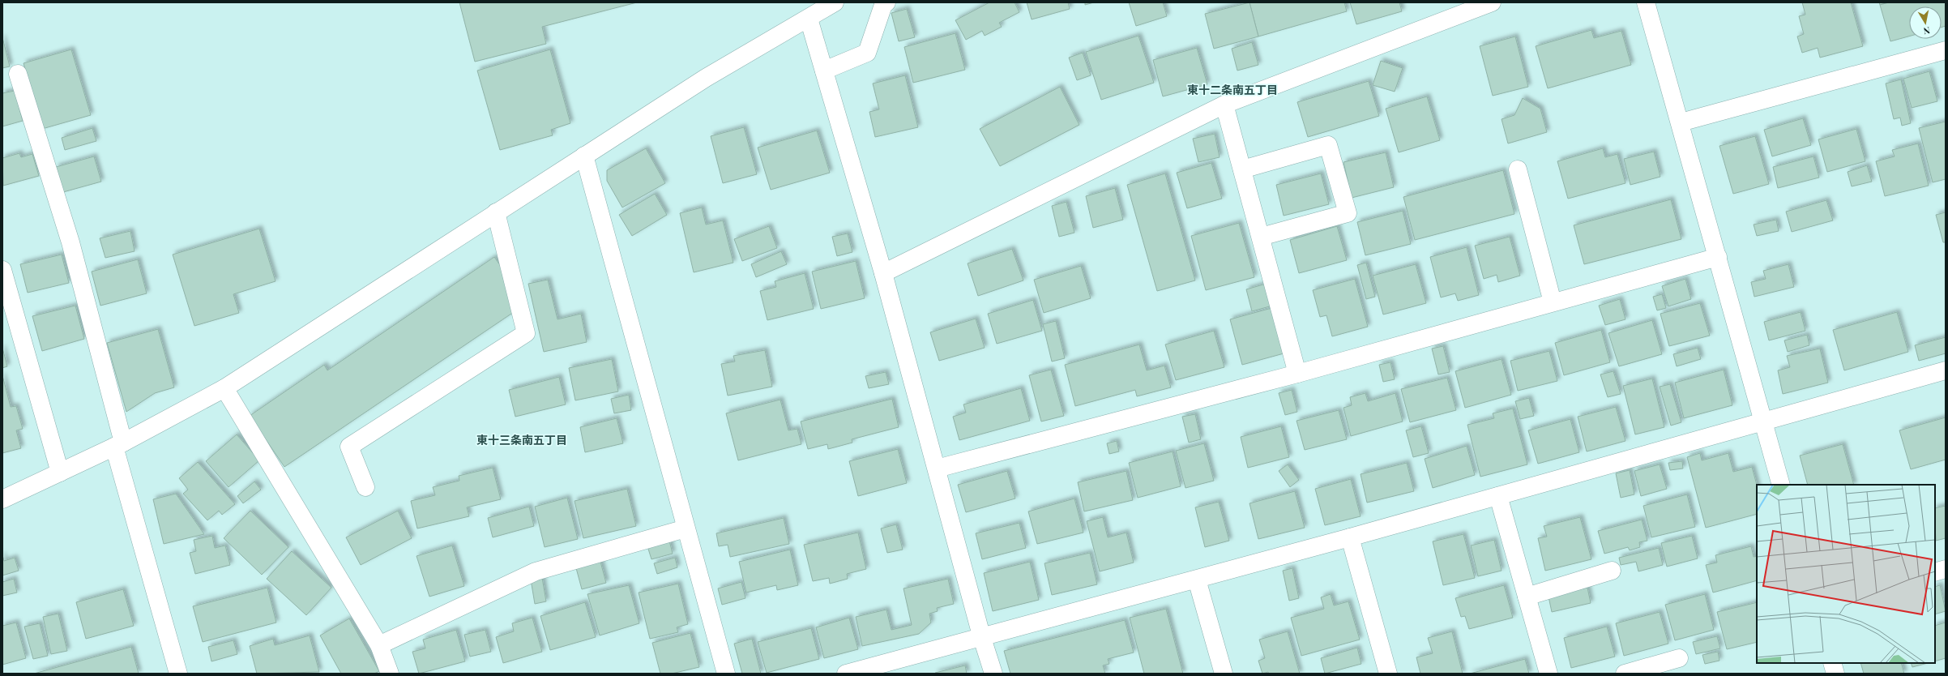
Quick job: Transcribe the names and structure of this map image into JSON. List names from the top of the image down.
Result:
{
  "districts": ["東十二条南五丁目", "東十三条南五丁目"],
  "north": "bottom"
}
